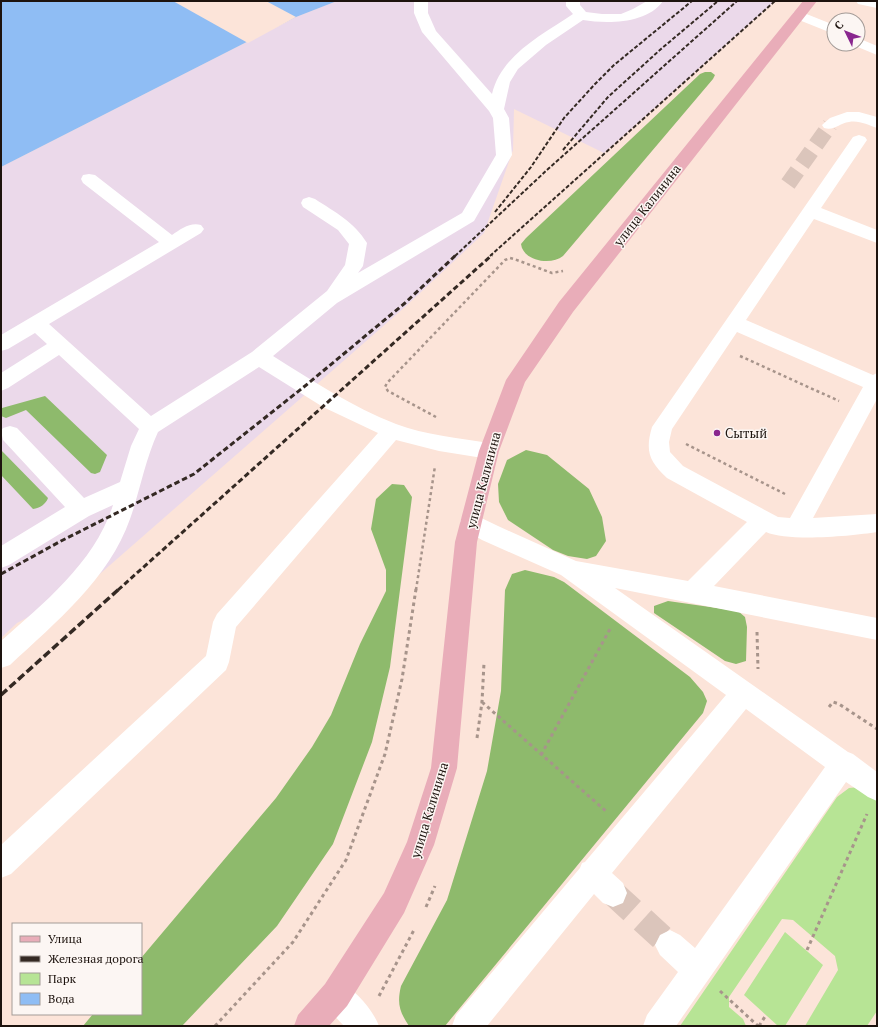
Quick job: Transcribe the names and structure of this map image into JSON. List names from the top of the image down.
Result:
{
  "streets": {
    "main road": ["улица Калинина"]
  },
  "places": ["Сытый"],
  "legend": [
    "Улица",
    "Железная дорога",
    "Парк",
    "Вода"
  ],
  "north": "top left"
}
